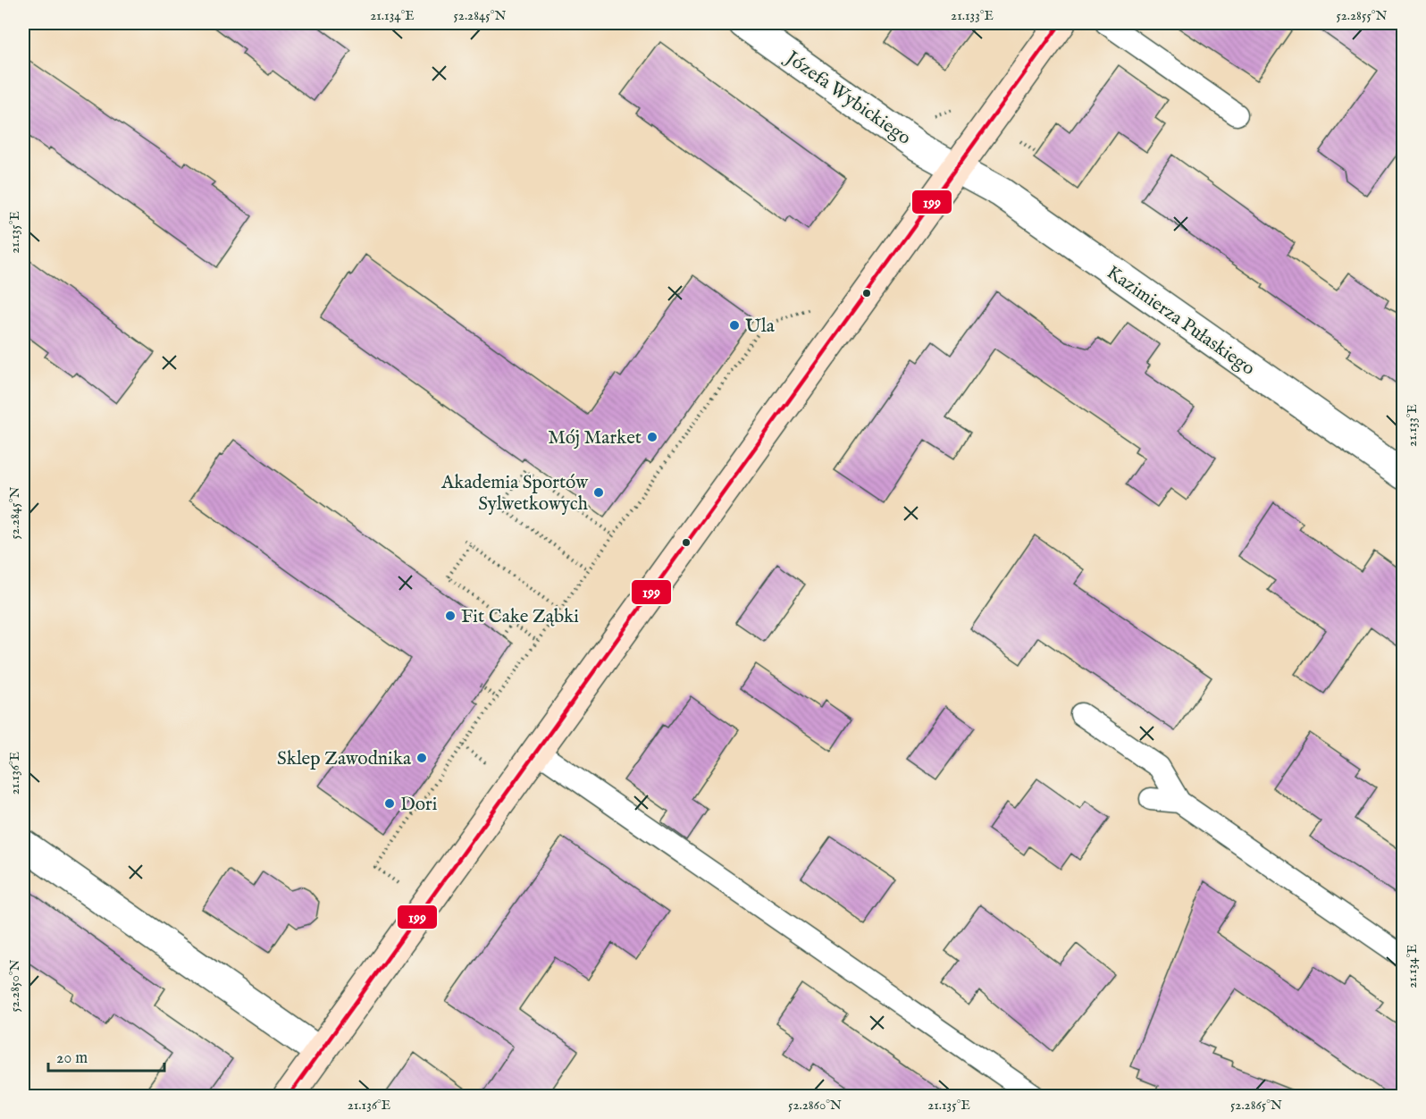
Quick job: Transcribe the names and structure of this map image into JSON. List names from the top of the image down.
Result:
{
  "streets": {
    "street": ["Józefa Wybickiego", "Kazimierza Pułaskiego"]
  },
  "crossings": [
    ["Józefa Wybickiego", "Kazimierza Pułaskiego"]
  ],
  "places": [
    "Ula",
    "Mój Market",
    "Akademia Sportów Sylwetkowych",
    "Fit Cake Ząbki",
    "Sklep Zawodnika",
    "Dori"
  ],
  "lines": ["transit line 199"],
  "scale_bar": "20 m",
  "coordinates": [
    "21.134°E",
    "52.2845°N",
    "21.133°E",
    "52.2855°N",
    "21.135°E",
    "21.136°E",
    "52.2850°N",
    "52.2860°N",
    "52.2865°N"
  ]
}
